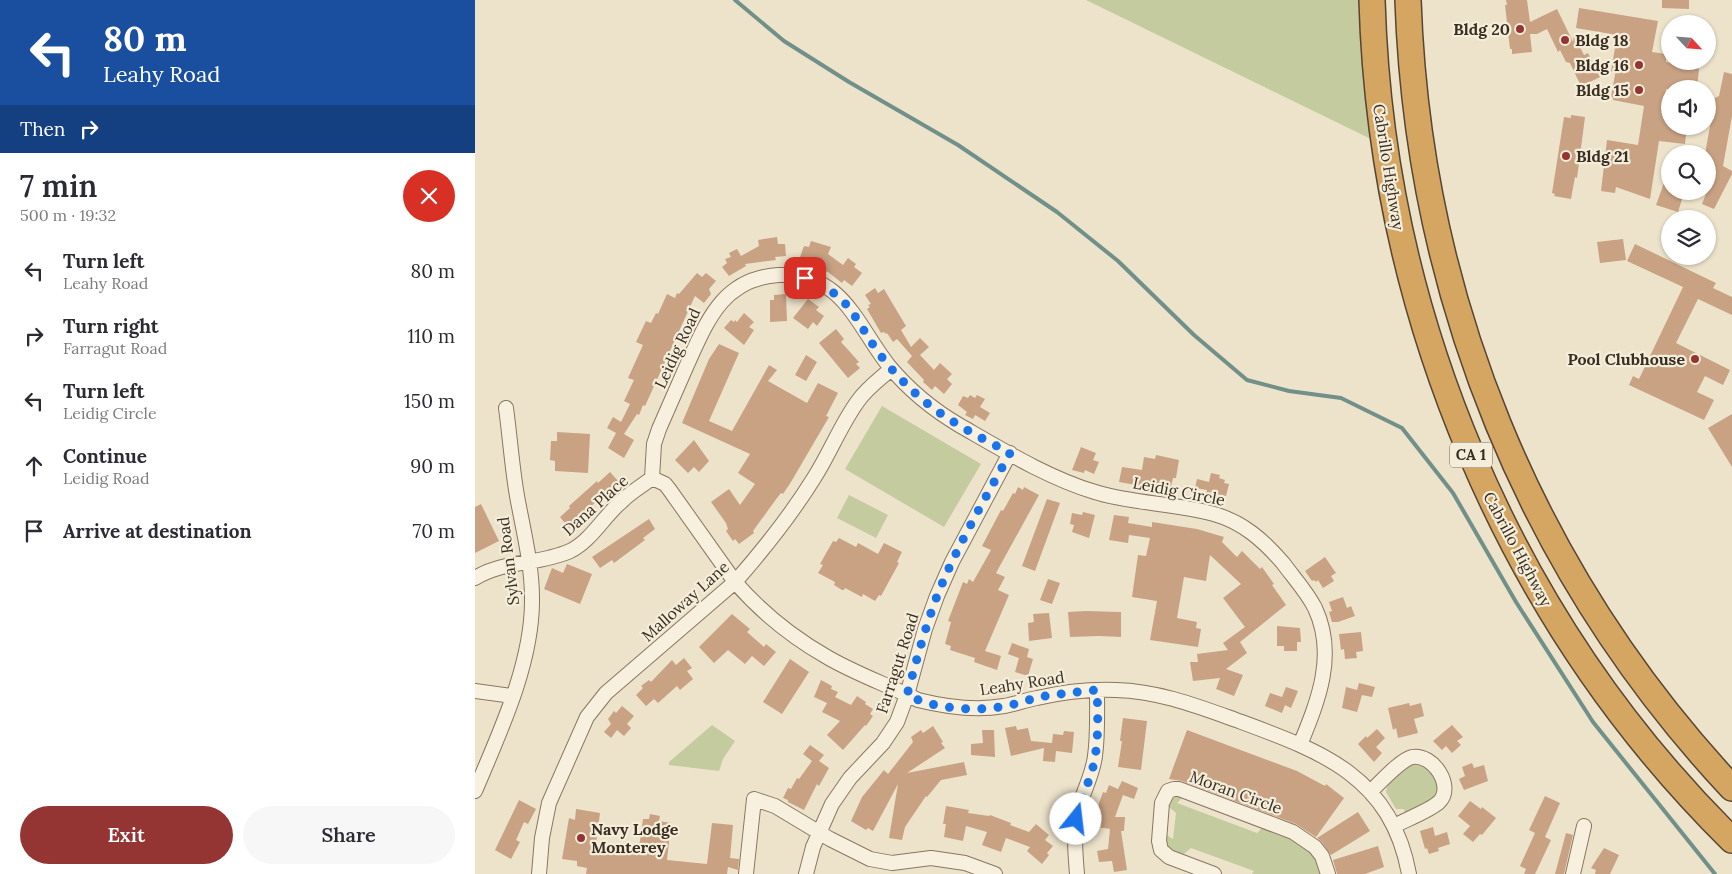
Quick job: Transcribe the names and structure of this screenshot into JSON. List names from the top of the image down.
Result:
{
  "streets": {
    "highway": ["Cabrillo Highway", "CA 1"],
    "street": [
      "Leidig Road",
      "Leidig Circle",
      "Dana Place",
      "Sylvan Road",
      "Malloway Lane",
      "Farragut Road",
      "Leahy Road",
      "Moran Circle"
    ]
  },
  "crossings": [
    ["Leidig Road", "Leidig Circle"],
    ["Leidig Road", "Dana Place"],
    ["Leidig Road", "Malloway Lane"],
    ["Leidig Road", "Leahy Road"],
    ["Leidig Circle", "Malloway Lane"],
    ["Leidig Circle", "Farragut Road"],
    ["Leidig Circle", "Leahy Road"],
    ["Dana Place", "Sylvan Road"],
    ["Dana Place", "Leahy Road"],
    ["Malloway Lane", "Leahy Road"],
    ["Farragut Road", "Leahy Road"]
  ],
  "places": [
    "Bldg 20",
    "Bldg 18",
    "Bldg 16",
    "Bldg 15",
    "Bldg 21",
    "Pool Clubhouse",
    "Navy Lodge Monterey"
  ],
  "north": "bottom right",
  "page": {
    "turn": ["80 m", "Leahy Road"],
    "then": "Then",
    "heading": ["7 min", "500 m · 19:32"],
    "list": [
      {
        "name": "Turn left",
        "note": "Leahy Road",
        "value": "80 m"
      },
      {
        "name": "Turn right",
        "note": "Farragut Road",
        "value": "110 m"
      },
      {
        "name": "Turn left",
        "note": "Leidig Circle",
        "value": "150 m"
      },
      {
        "name": "Continue",
        "note": "Leidig Road",
        "value": "90 m"
      },
      {
        "name": "Arrive at destination",
        "value": "70 m"
      }
    ],
    "buttons": ["Exit", "Share"]
  }
}
